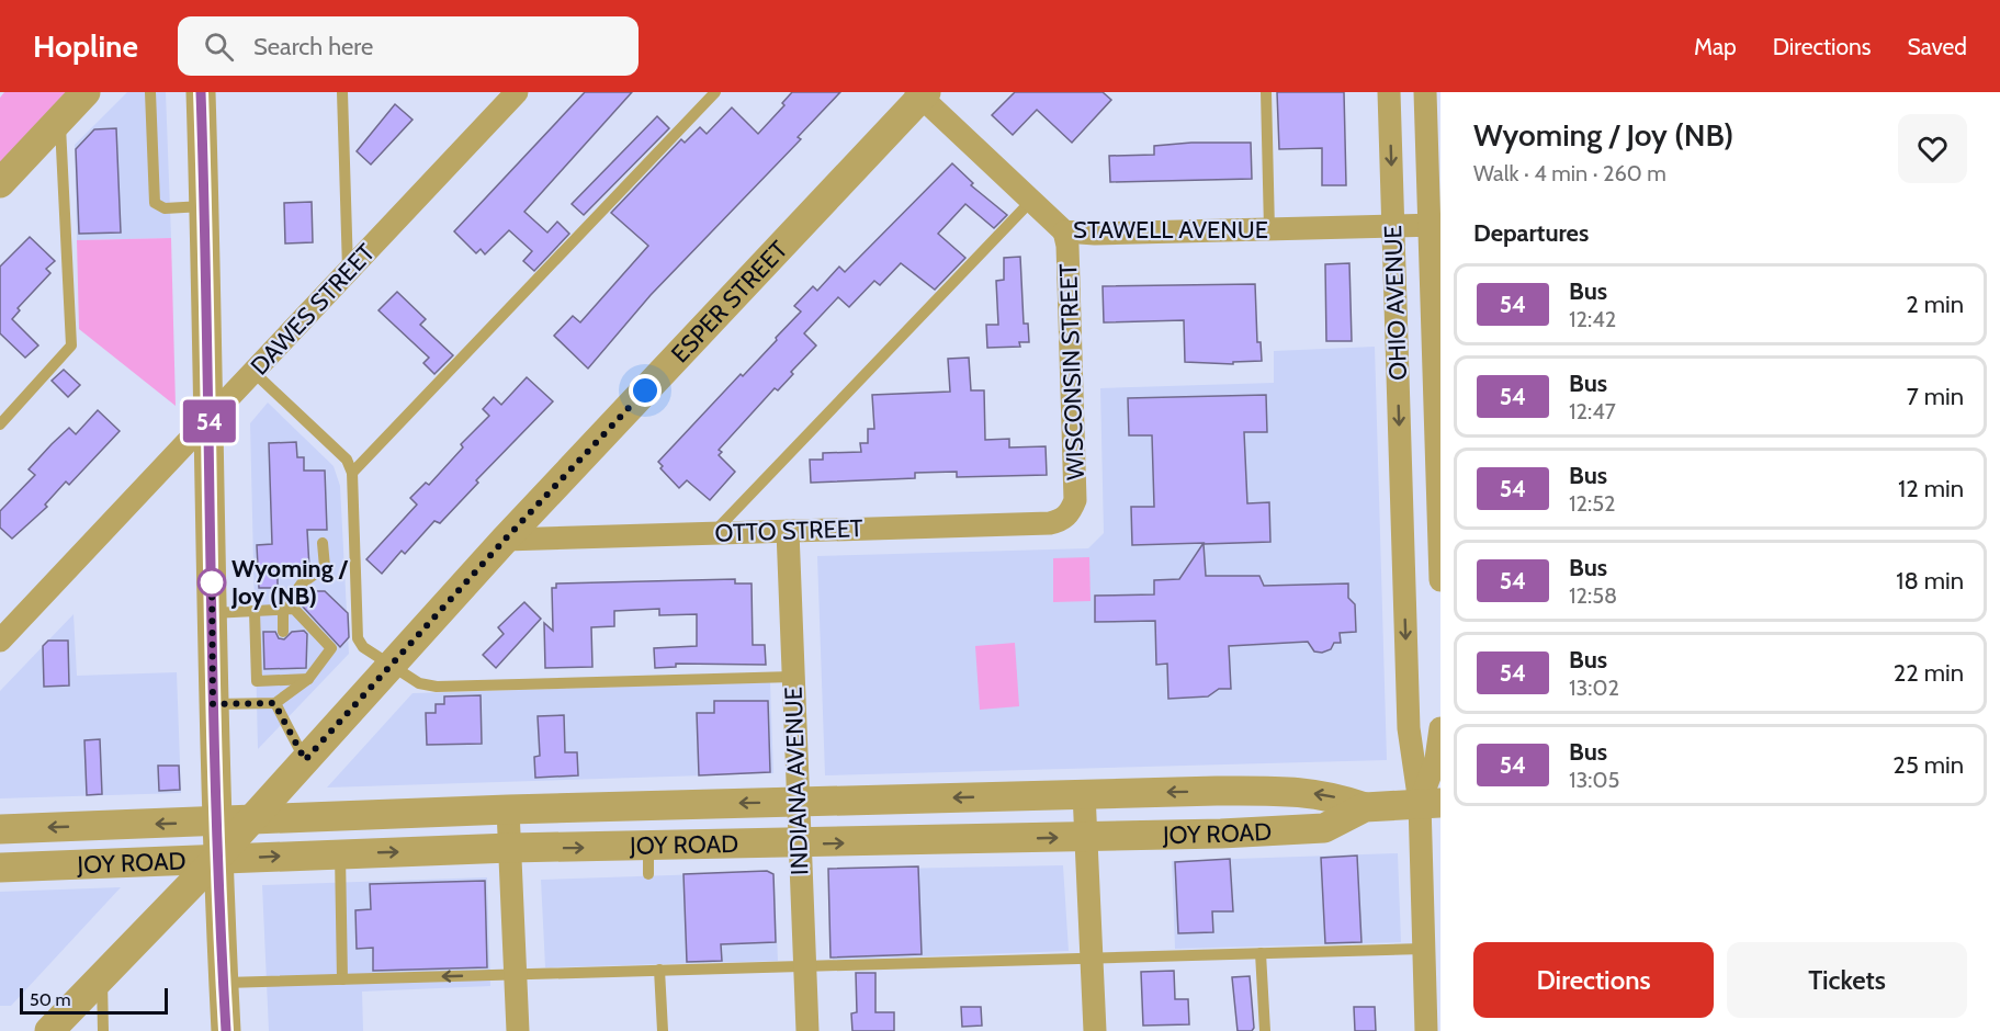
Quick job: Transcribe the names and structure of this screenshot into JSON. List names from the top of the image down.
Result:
{
  "streets": {
    "street": [
      "STAWELL AVENUE",
      "ESPER STREET",
      "OHIO AVENUE",
      "DAWES STREET",
      "WISCONSIN STREET",
      "OTTO STREET",
      "INDIANA AVENUE",
      "JOY ROAD"
    ]
  },
  "crossings": [
    ["STAWELL AVENUE", "ESPER STREET"],
    ["STAWELL AVENUE", "OHIO AVENUE"],
    ["STAWELL AVENUE", "WISCONSIN STREET"],
    ["ESPER STREET", "OTTO STREET"],
    ["ESPER STREET", "JOY ROAD"],
    ["OHIO AVENUE", "JOY ROAD"],
    ["WISCONSIN STREET", "OTTO STREET"],
    ["OTTO STREET", "INDIANA AVENUE"],
    ["INDIANA AVENUE", "JOY ROAD"]
  ],
  "places": ["Wyoming / Joy (NB)"],
  "lines": ["bus line 54"],
  "scale_bar": "50 m",
  "page": {
    "header": "Hopline",
    "search": "Search here",
    "nav": ["Map", "Directions", "Saved"],
    "on_map": "54",
    "heading": [
      ["Wyoming / Joy (NB)", "Walk · 4 min · 260 m"],
      "Departures"
    ],
    "list": [
      {
        "mark": "54",
        "name": "Bus",
        "note": "12:42",
        "value": "2 min"
      },
      {
        "mark": "54",
        "name": "Bus",
        "note": "12:47",
        "value": "7 min"
      },
      {
        "mark": "54",
        "name": "Bus",
        "note": "12:52",
        "value": "12 min"
      },
      {
        "mark": "54",
        "name": "Bus",
        "note": "12:58",
        "value": "18 min"
      },
      {
        "mark": "54",
        "name": "Bus",
        "note": "13:02",
        "value": "22 min"
      },
      {
        "mark": "54",
        "name": "Bus",
        "note": "13:05",
        "value": "25 min"
      }
    ],
    "buttons": ["Directions", "Tickets"],
    "scale": "50 m"
  }
}
